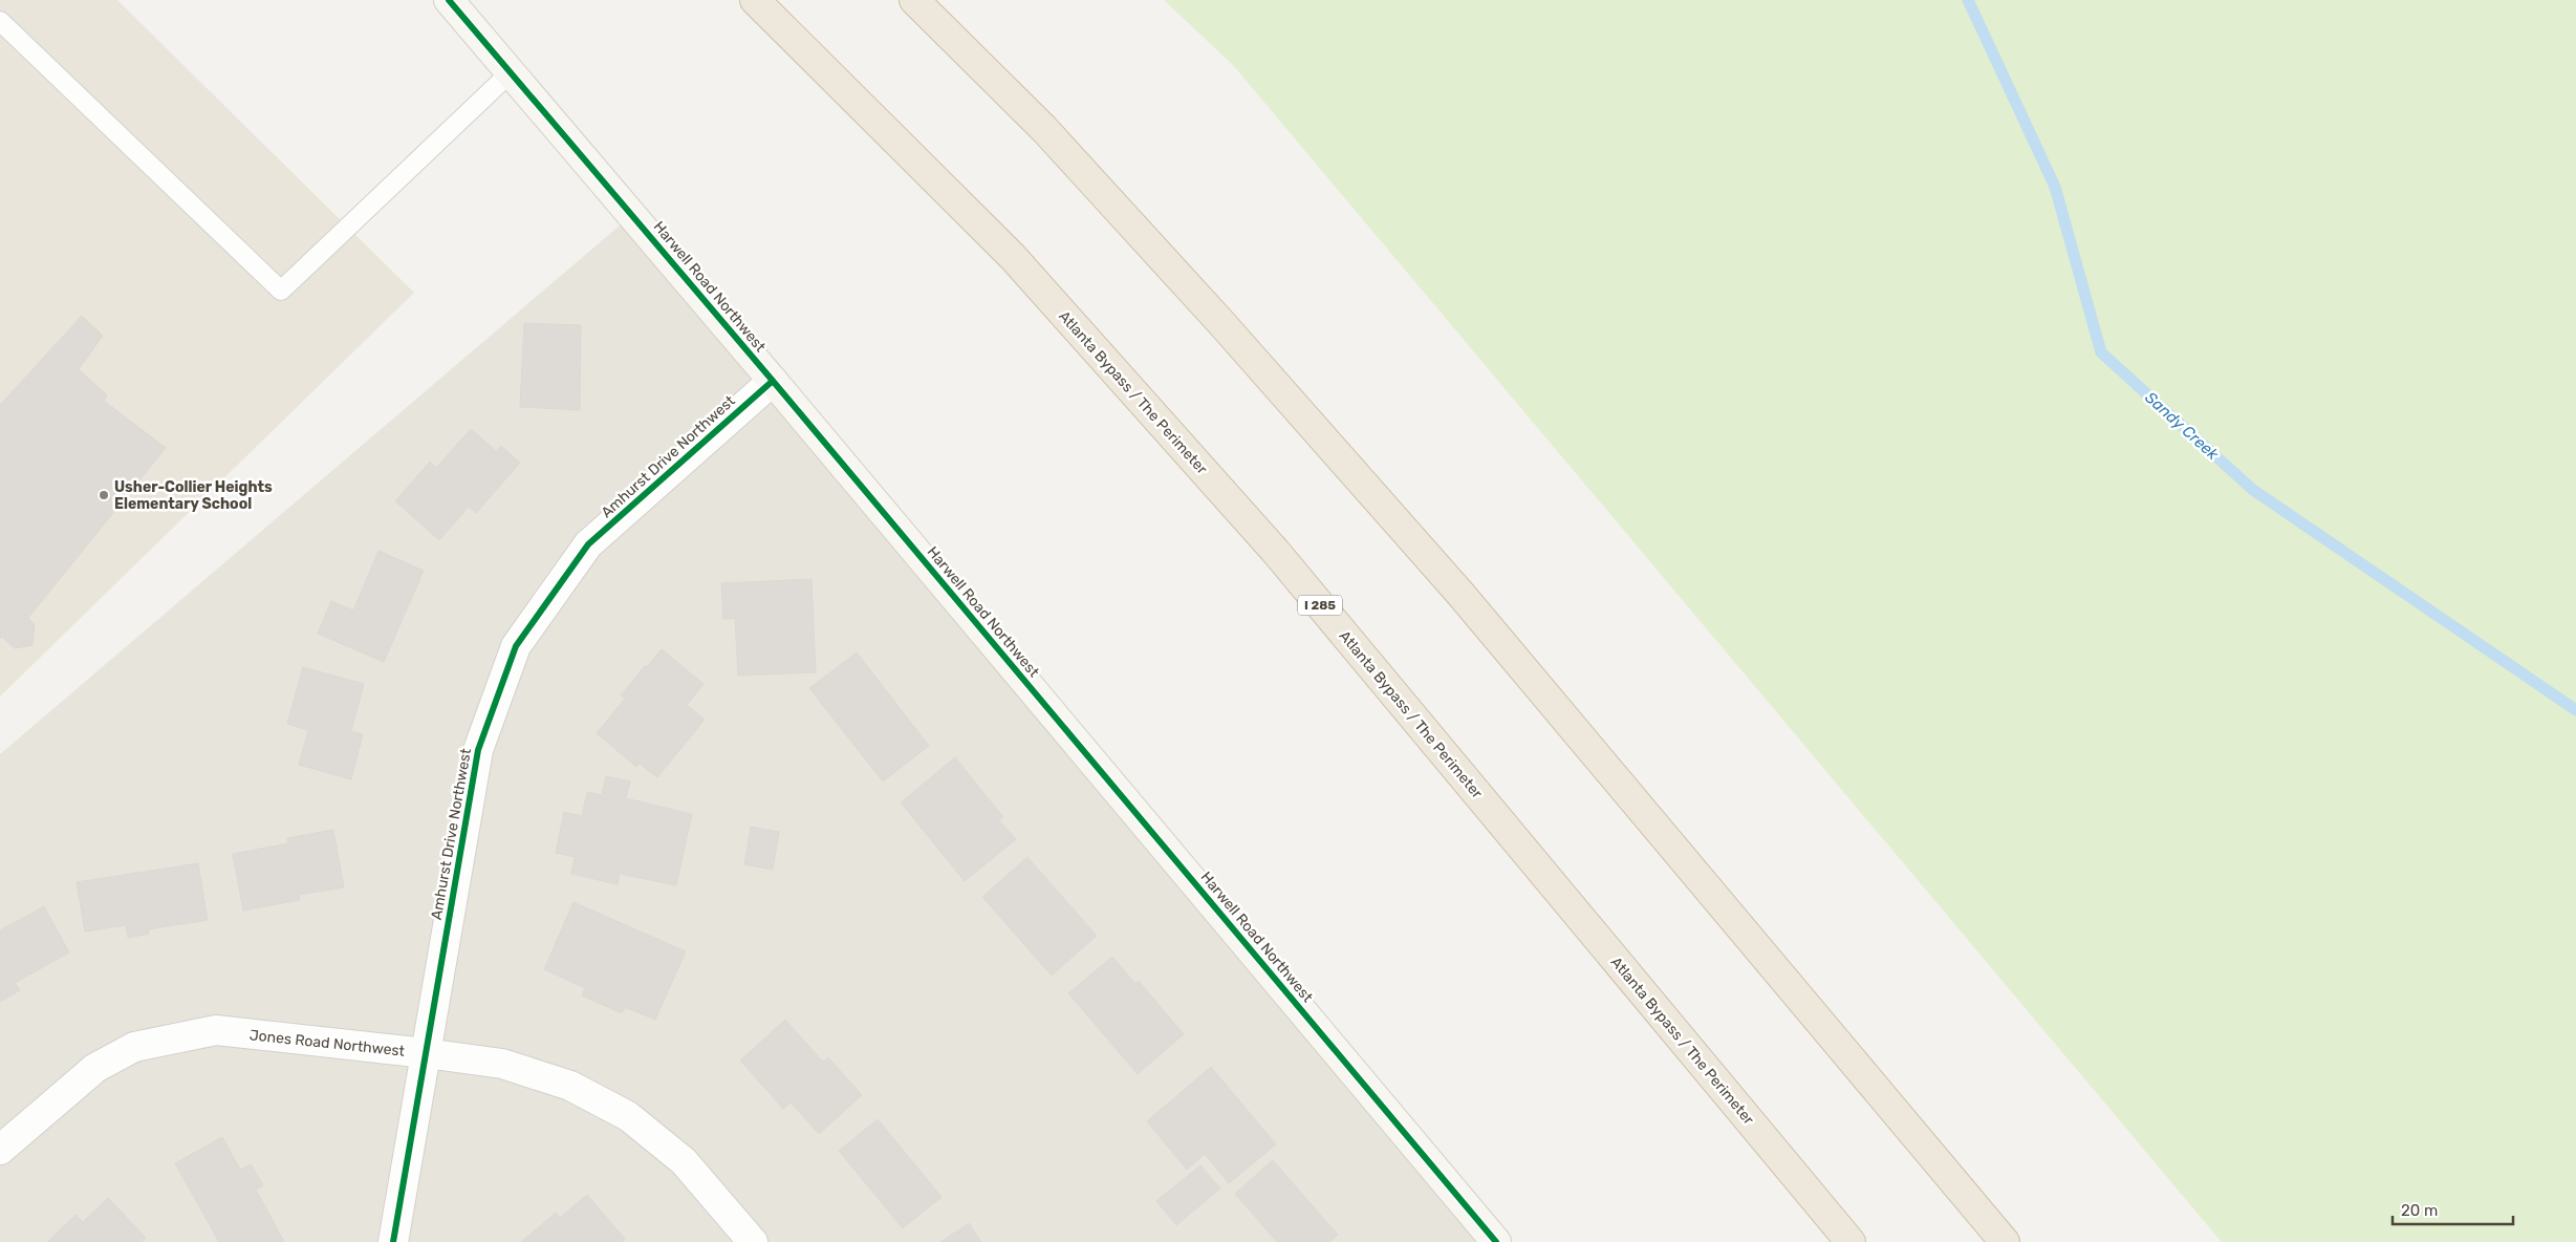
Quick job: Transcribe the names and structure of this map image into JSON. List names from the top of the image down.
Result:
{
  "streets": {
    "highway": ["Atlanta Bypass / The Perimeter", "I 285"],
    "street": ["Harwell Road Northwest", "Amhurst Drive Northwest", "Jones Road Northwest"]
  },
  "crossings": [
    ["Harwell Road Northwest", "Amhurst Drive Northwest"],
    ["Amhurst Drive Northwest", "Jones Road Northwest"]
  ],
  "water": ["Sandy Creek"],
  "places": ["Usher-Collier Heights Elementary School"],
  "scale_bar": "20 m"
}
